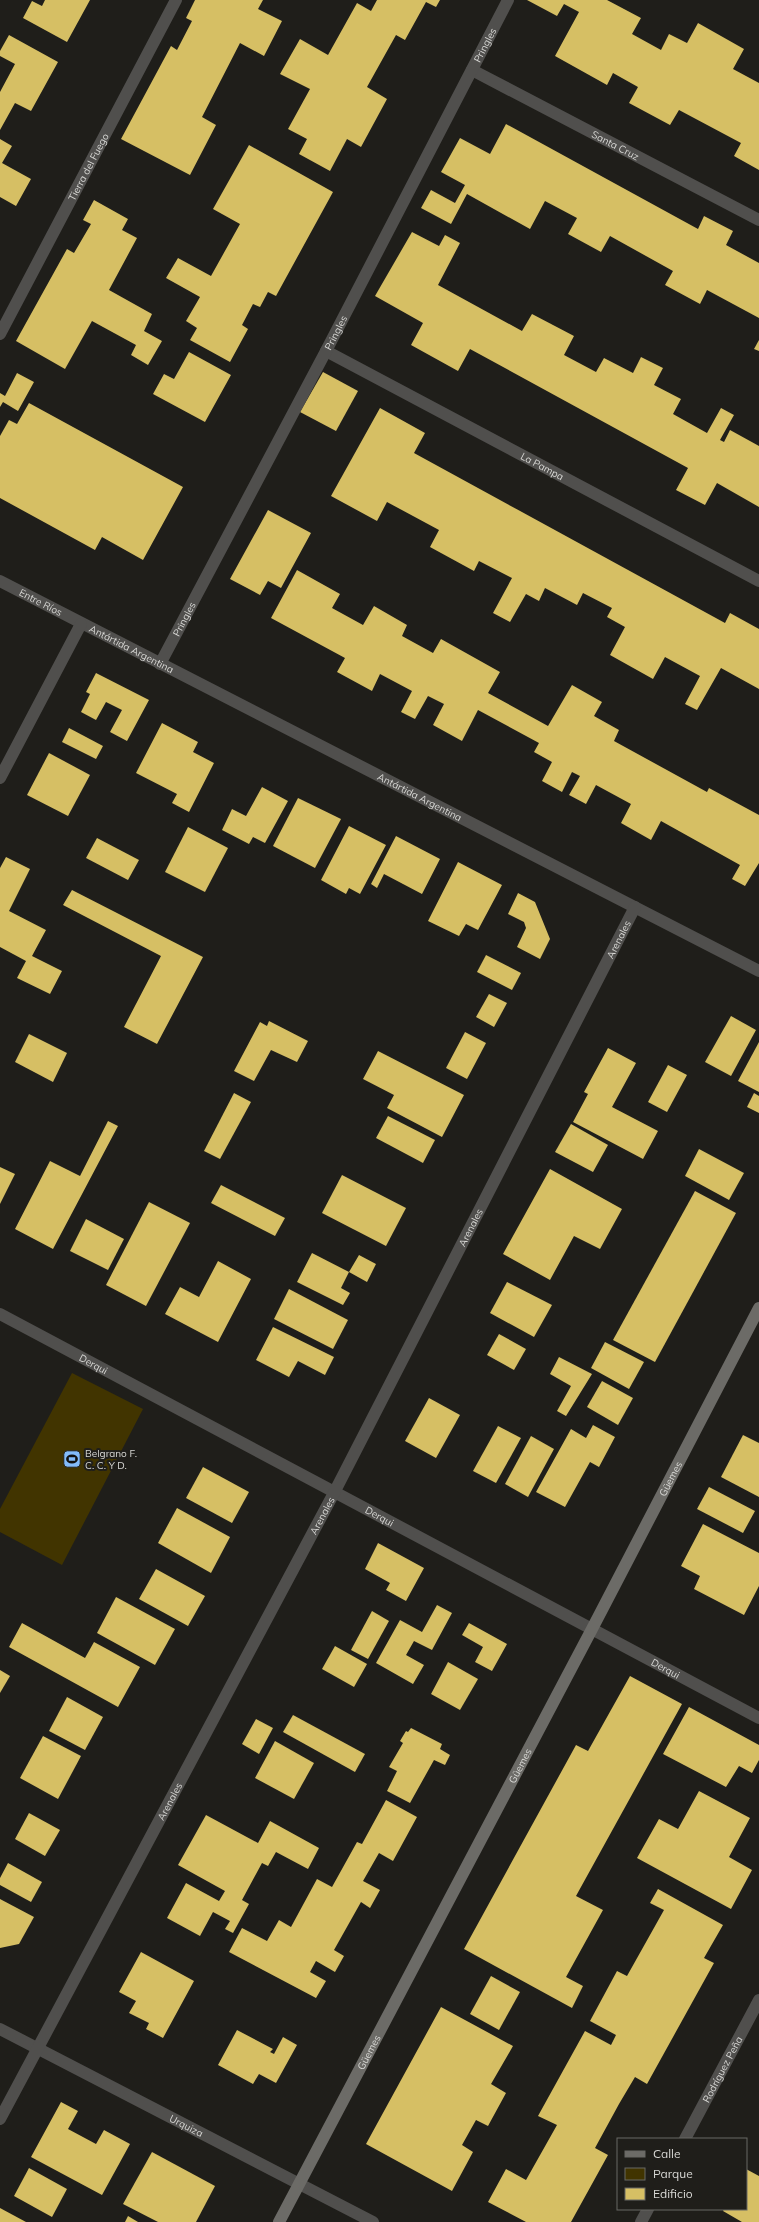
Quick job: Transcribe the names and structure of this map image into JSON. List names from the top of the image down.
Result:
{
  "streets": {
    "street": [
      "Pringles",
      "Santa Cruz",
      "Tierra del Fuego",
      "La Pampa",
      "Entre Ríos",
      "Antártida Argentina",
      "Arenales",
      "Derqui",
      "Güemes",
      "Rodríguez Peña",
      "Urquiza"
    ]
  },
  "crossings": [
    ["Pringles", "Santa Cruz"],
    ["Pringles", "La Pampa"],
    ["Pringles", "Antártida Argentina"],
    ["Entre Ríos", "Antártida Argentina"],
    ["Antártida Argentina", "Arenales"],
    ["Arenales", "Derqui"],
    ["Arenales", "Urquiza"],
    ["Derqui", "Güemes"],
    ["Güemes", "Urquiza"]
  ],
  "places": {
    "sports": ["Belgrano F. C. C. Y D."]
  },
  "legend": ["Calle", "Parque", "Edificio"]
}
